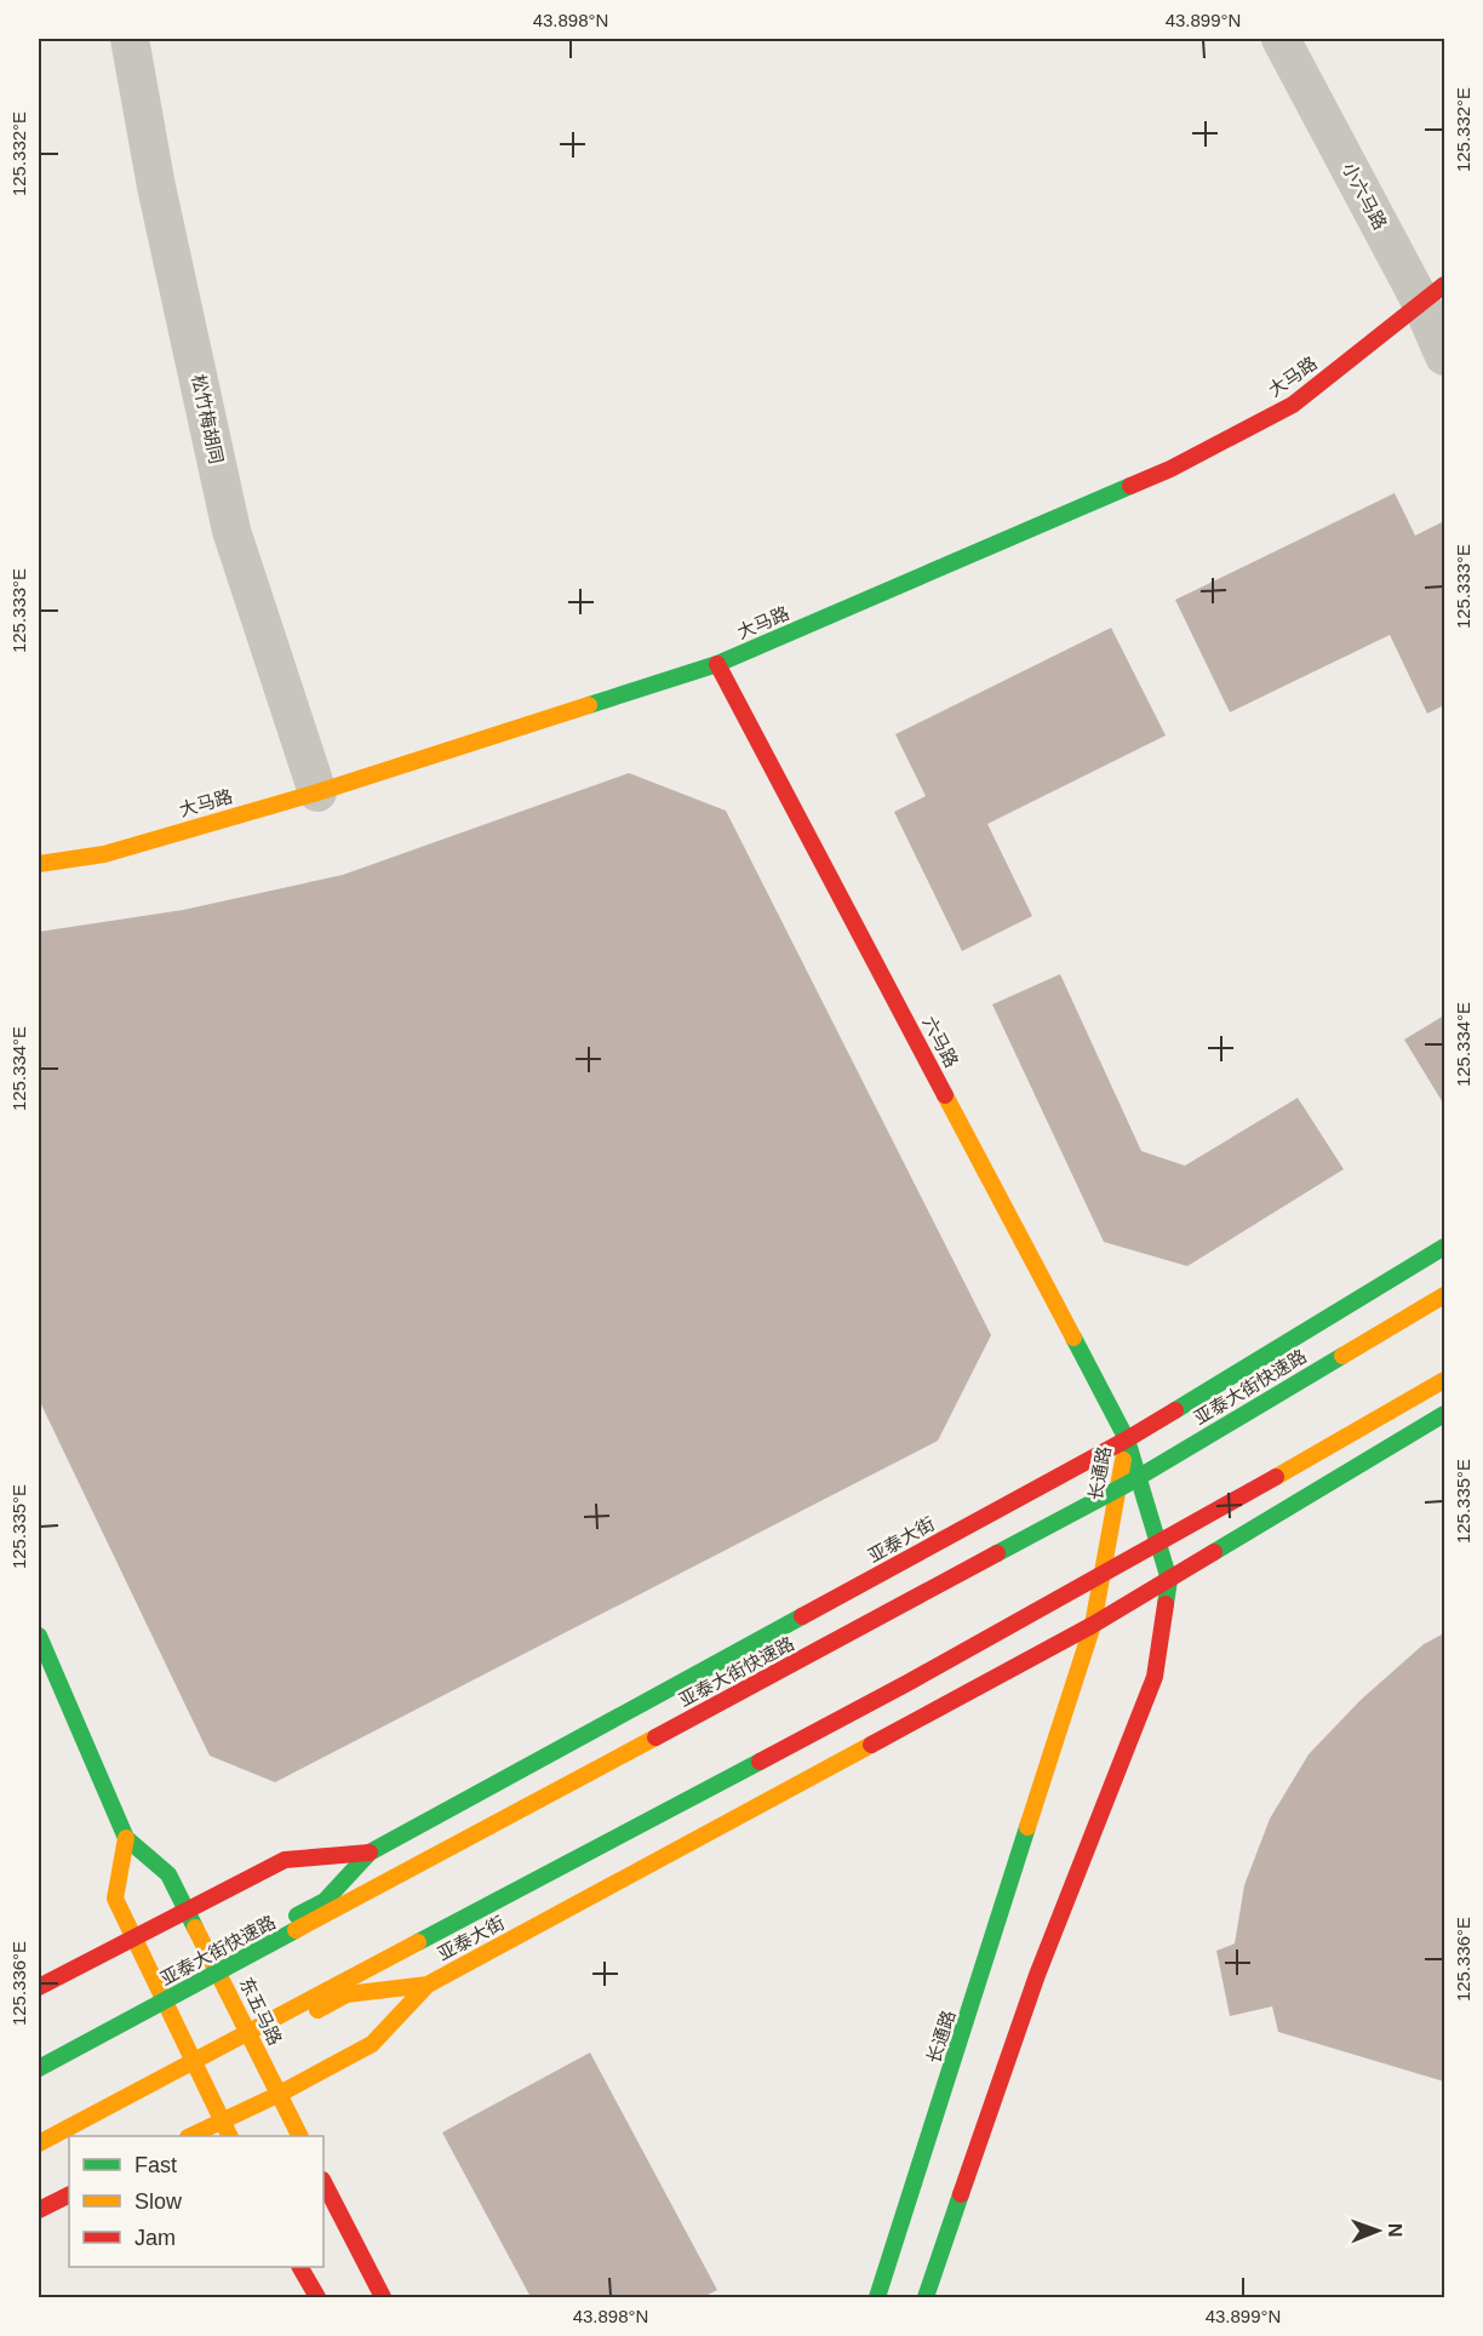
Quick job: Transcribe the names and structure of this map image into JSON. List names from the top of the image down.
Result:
{
  "streets": {
    "main road": [
      "大马路",
      "六马路",
      "亚泰大街快速路",
      "长通路",
      "亚泰大街",
      "东五马路"
    ],
    "street": ["小六马路", "松竹梅胡同"]
  },
  "crossings": [
    ["小六马路", "大马路"],
    ["大马路", "松竹梅胡同"],
    ["大马路", "六马路"],
    ["六马路", "长通路"],
    ["六马路", "亚泰大街"],
    ["长通路", "亚泰大街"],
    ["亚泰大街", "东五马路"]
  ],
  "legend": ["Fast", "Slow", "Jam"],
  "north": "right",
  "coordinates": [
    "43.898°N",
    "43.899°N",
    "125.332°E",
    "125.333°E",
    "125.334°E",
    "125.335°E",
    "125.336°E"
  ]
}
